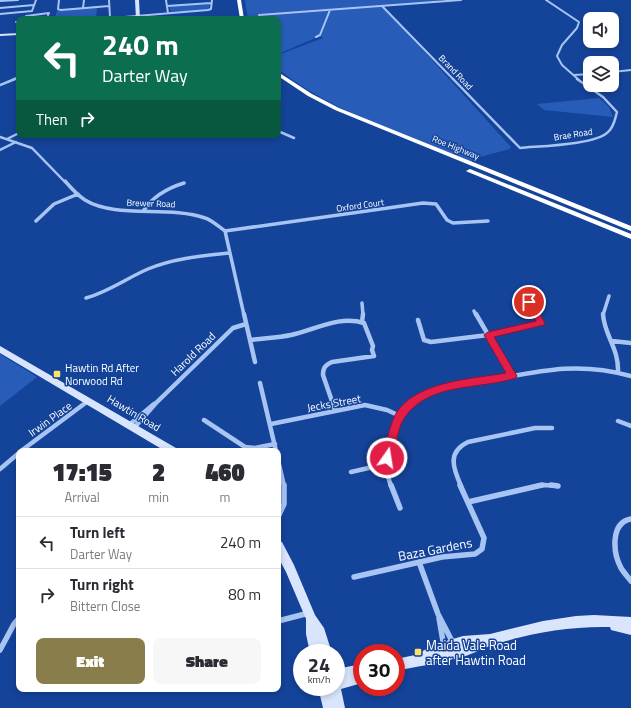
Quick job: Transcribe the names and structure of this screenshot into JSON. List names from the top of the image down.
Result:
{
  "streets": {
    "highway": ["Roe Highway"],
    "main road": ["Hawtin Road"],
    "street": [
      "Brand Road",
      "Brae Road",
      "Brewer Road",
      "Oxford Court",
      "Harold Road",
      "Jecks Street",
      "Irwin Place",
      "Baza Gardens"
    ]
  },
  "crossings": [
    ["Brand Road", "Brae Road"],
    ["Brewer Road", "Oxford Court"],
    ["Harold Road", "Hawtin Road"],
    ["Hawtin Road", "Irwin Place"]
  ],
  "places": {
    "transit": ["Hawtin Rd After Norwood Rd", "Maida Vale Road after Hawtin Road"]
  },
  "page": {
    "turn": ["240 m", "Darter Way"],
    "then": "Then",
    "eta": [
      "17:15",
      "Arrival",
      "2",
      "min",
      "460",
      "m"
    ],
    "list": [
      {
        "name": "Turn left",
        "note": "Darter Way",
        "value": "240 m"
      },
      {
        "name": "Turn right",
        "note": "Bittern Close",
        "value": "80 m"
      }
    ],
    "buttons": ["Exit", "Share"],
    "speed": "24 km/h",
    "limit": "30"
  }
}
